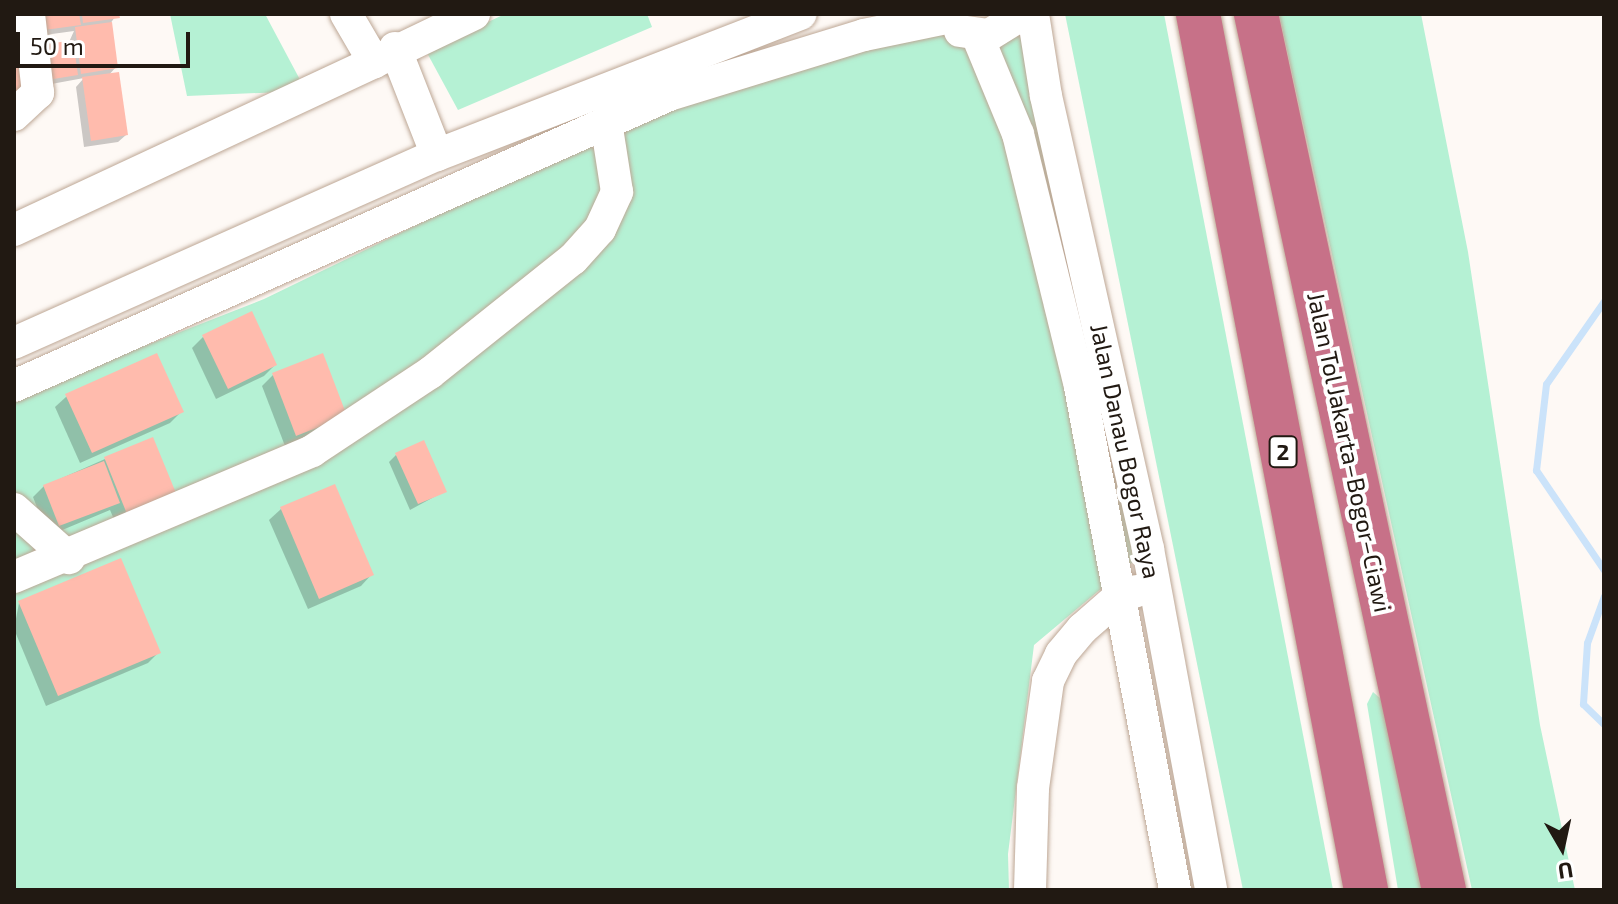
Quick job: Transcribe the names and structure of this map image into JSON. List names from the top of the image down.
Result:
{
  "streets": {
    "highway": ["2", "Jalan Tol Jakarta–Bogor–Ciawi"],
    "street": ["Jalan Danau Bogor Raya"]
  },
  "scale_bar": "50 m",
  "north": "bottom"
}
